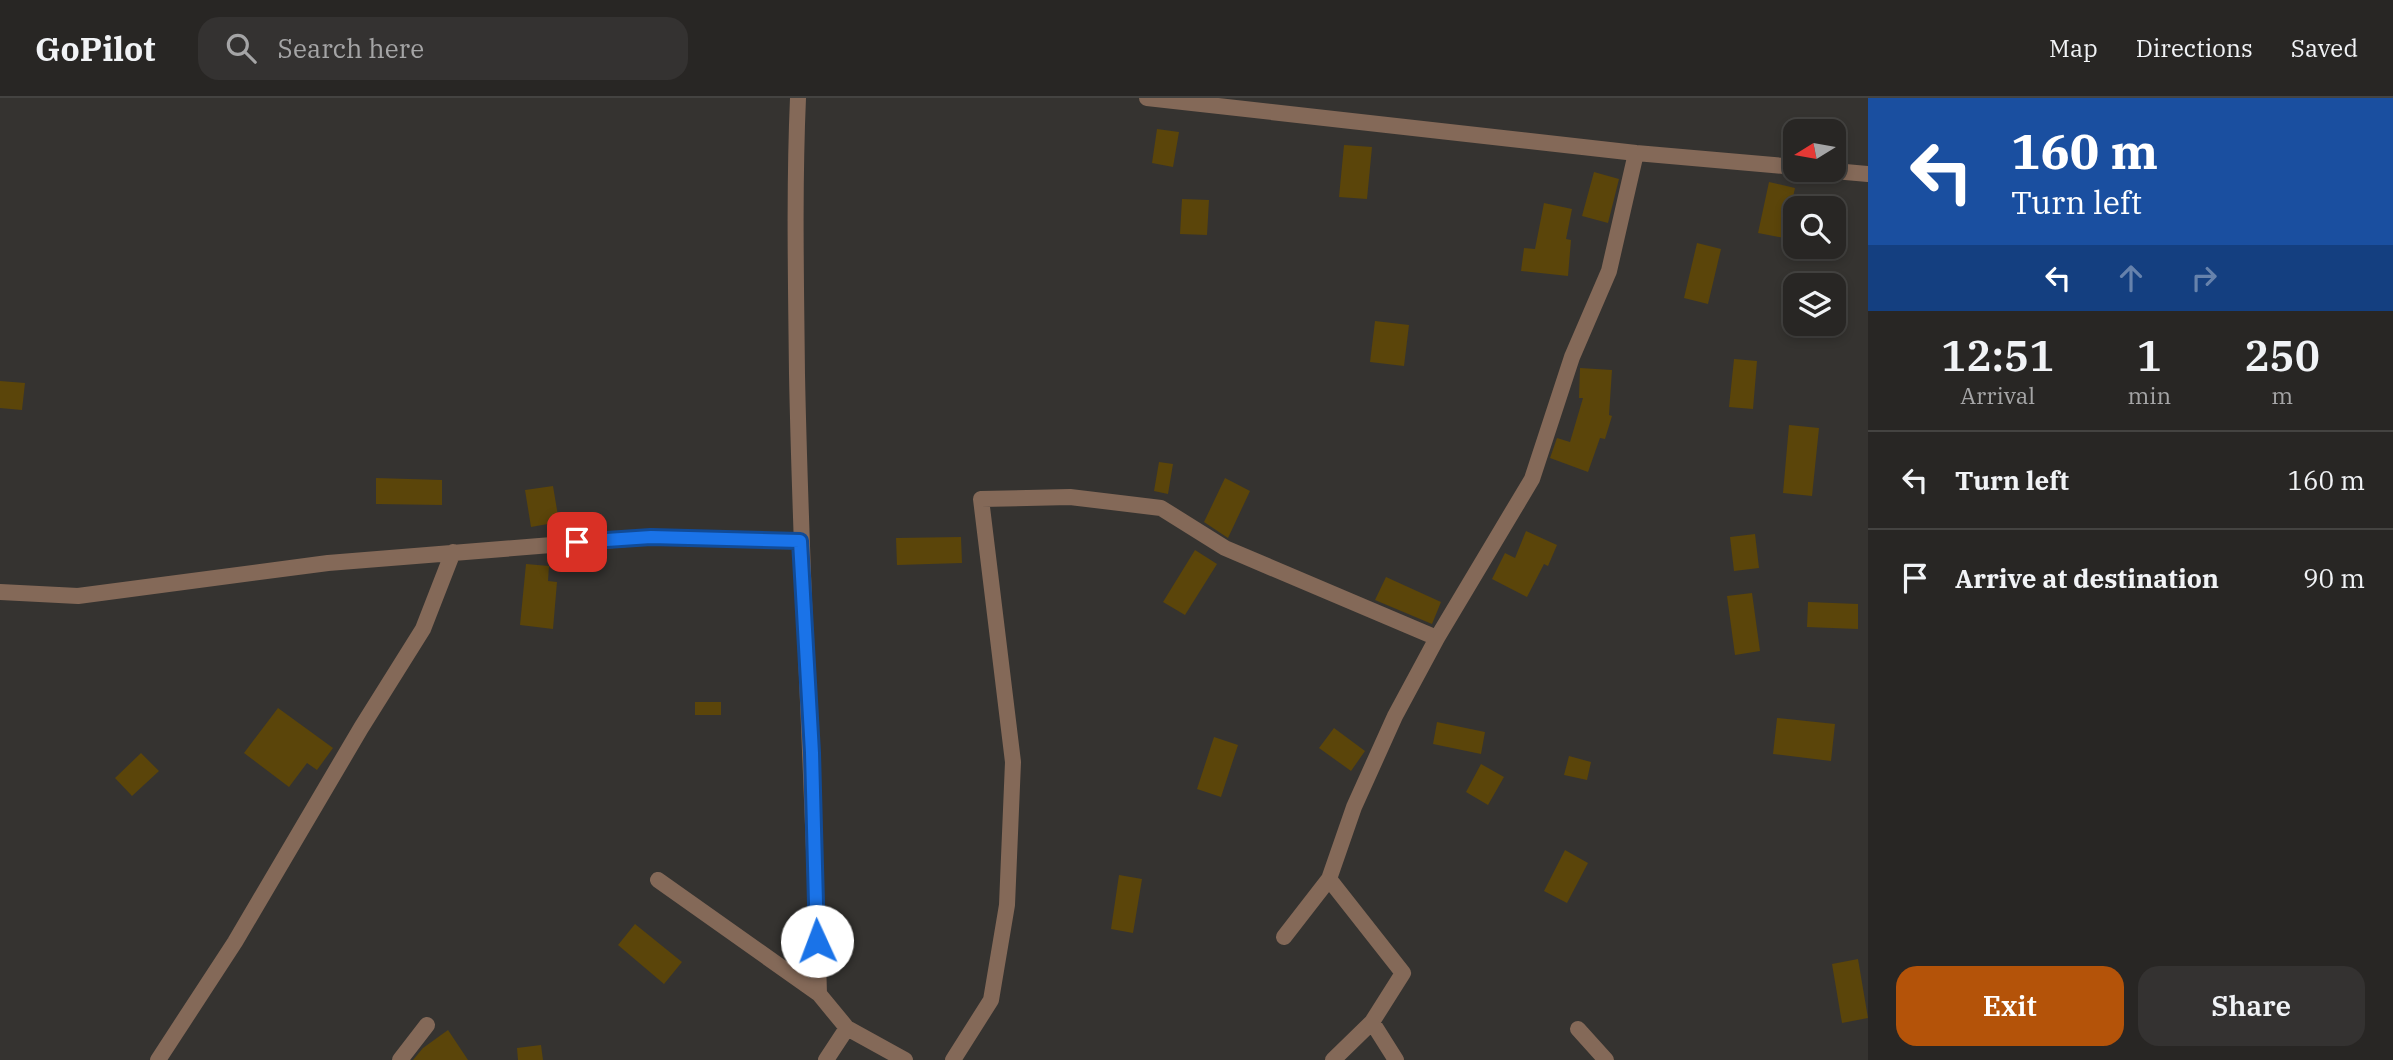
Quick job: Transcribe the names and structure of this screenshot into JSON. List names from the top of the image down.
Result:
{
  "north": "left",
  "page": {
    "header": "GoPilot",
    "search": "Search here",
    "nav": ["Map", "Directions", "Saved"],
    "turn": ["160 m", "Turn left"],
    "eta": [
      "12:51",
      "Arrival",
      "1",
      "min",
      "250",
      "m"
    ],
    "list": [
      {
        "name": "Turn left",
        "value": "160 m"
      },
      {
        "name": "Arrive at destination",
        "value": "90 m"
      }
    ],
    "buttons": ["Exit", "Share"]
  }
}
